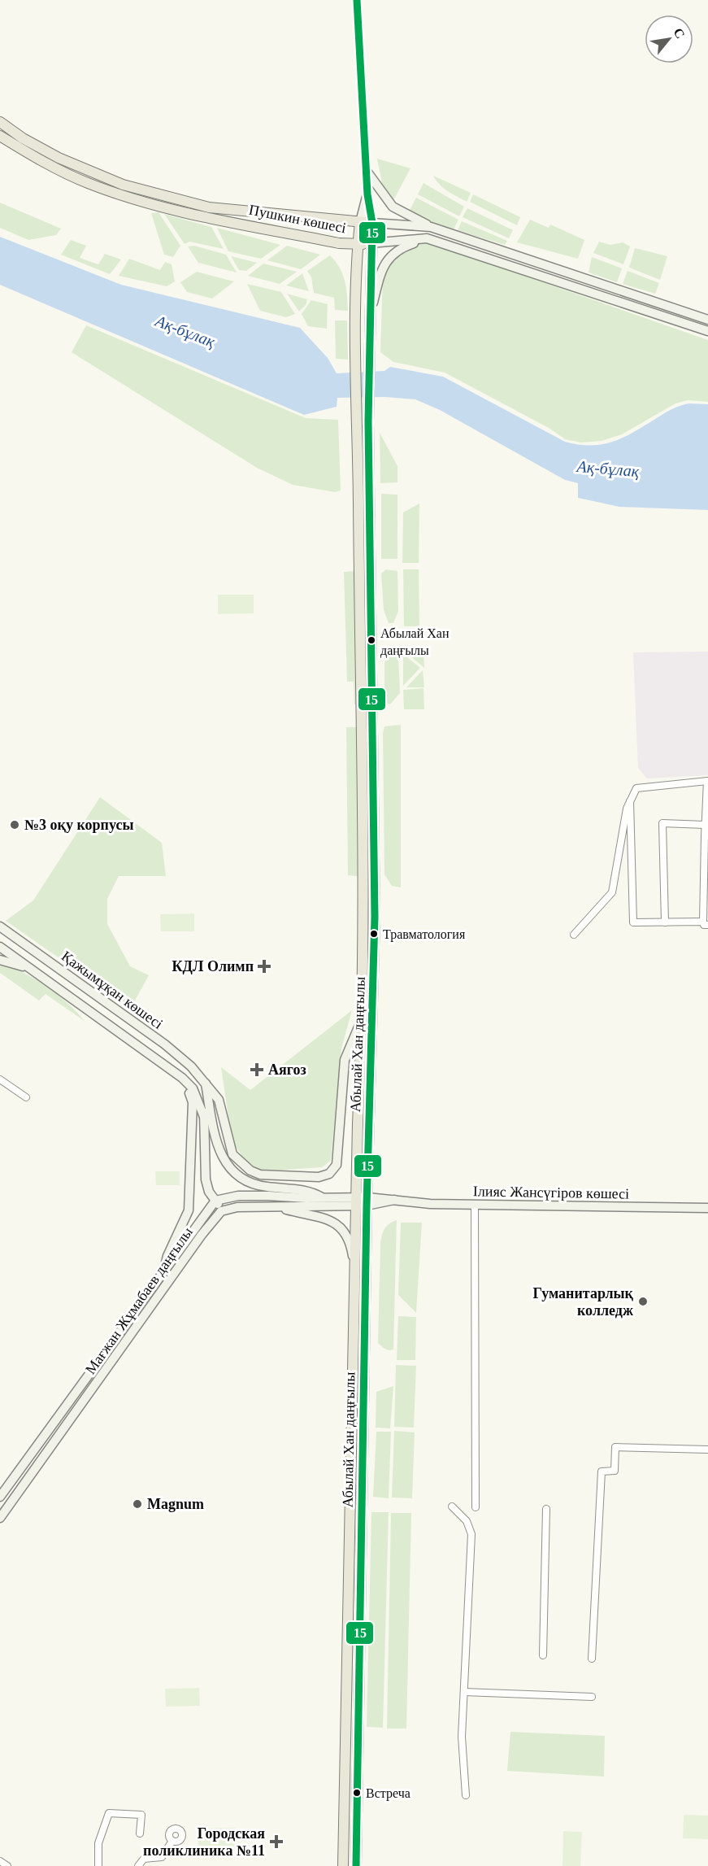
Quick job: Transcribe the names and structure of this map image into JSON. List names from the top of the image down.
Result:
{
  "streets": {
    "main road": [
      "Пушкин көшесі",
      "Қажымұқан көшесі",
      "Абылай Хан даңғылы",
      "Ілияс Жансүгіров көшесі",
      "Мағжан Жұмабаев даңғылы"
    ]
  },
  "crossings": [
    ["Пушкин көшесі", "Абылай Хан даңғылы"],
    ["Қажымұқан көшесі", "Абылай Хан даңғылы"],
    ["Абылай Хан даңғылы", "Ілияс Жансүгіров көшесі"]
  ],
  "water": ["Ақ-бұлақ"],
  "places": {
    "other": [
      "Абылай Хан даңғылы",
      "№3 оқу корпусы",
      "Травматология",
      "Гуманитарлық колледж",
      "Magnum",
      "Встреча"
    ],
    "health": ["КДЛ Олимп", "Аягоз", "Городская поликлиника №11"]
  },
  "lines": ["transit line 15"],
  "north": "top right"
}
